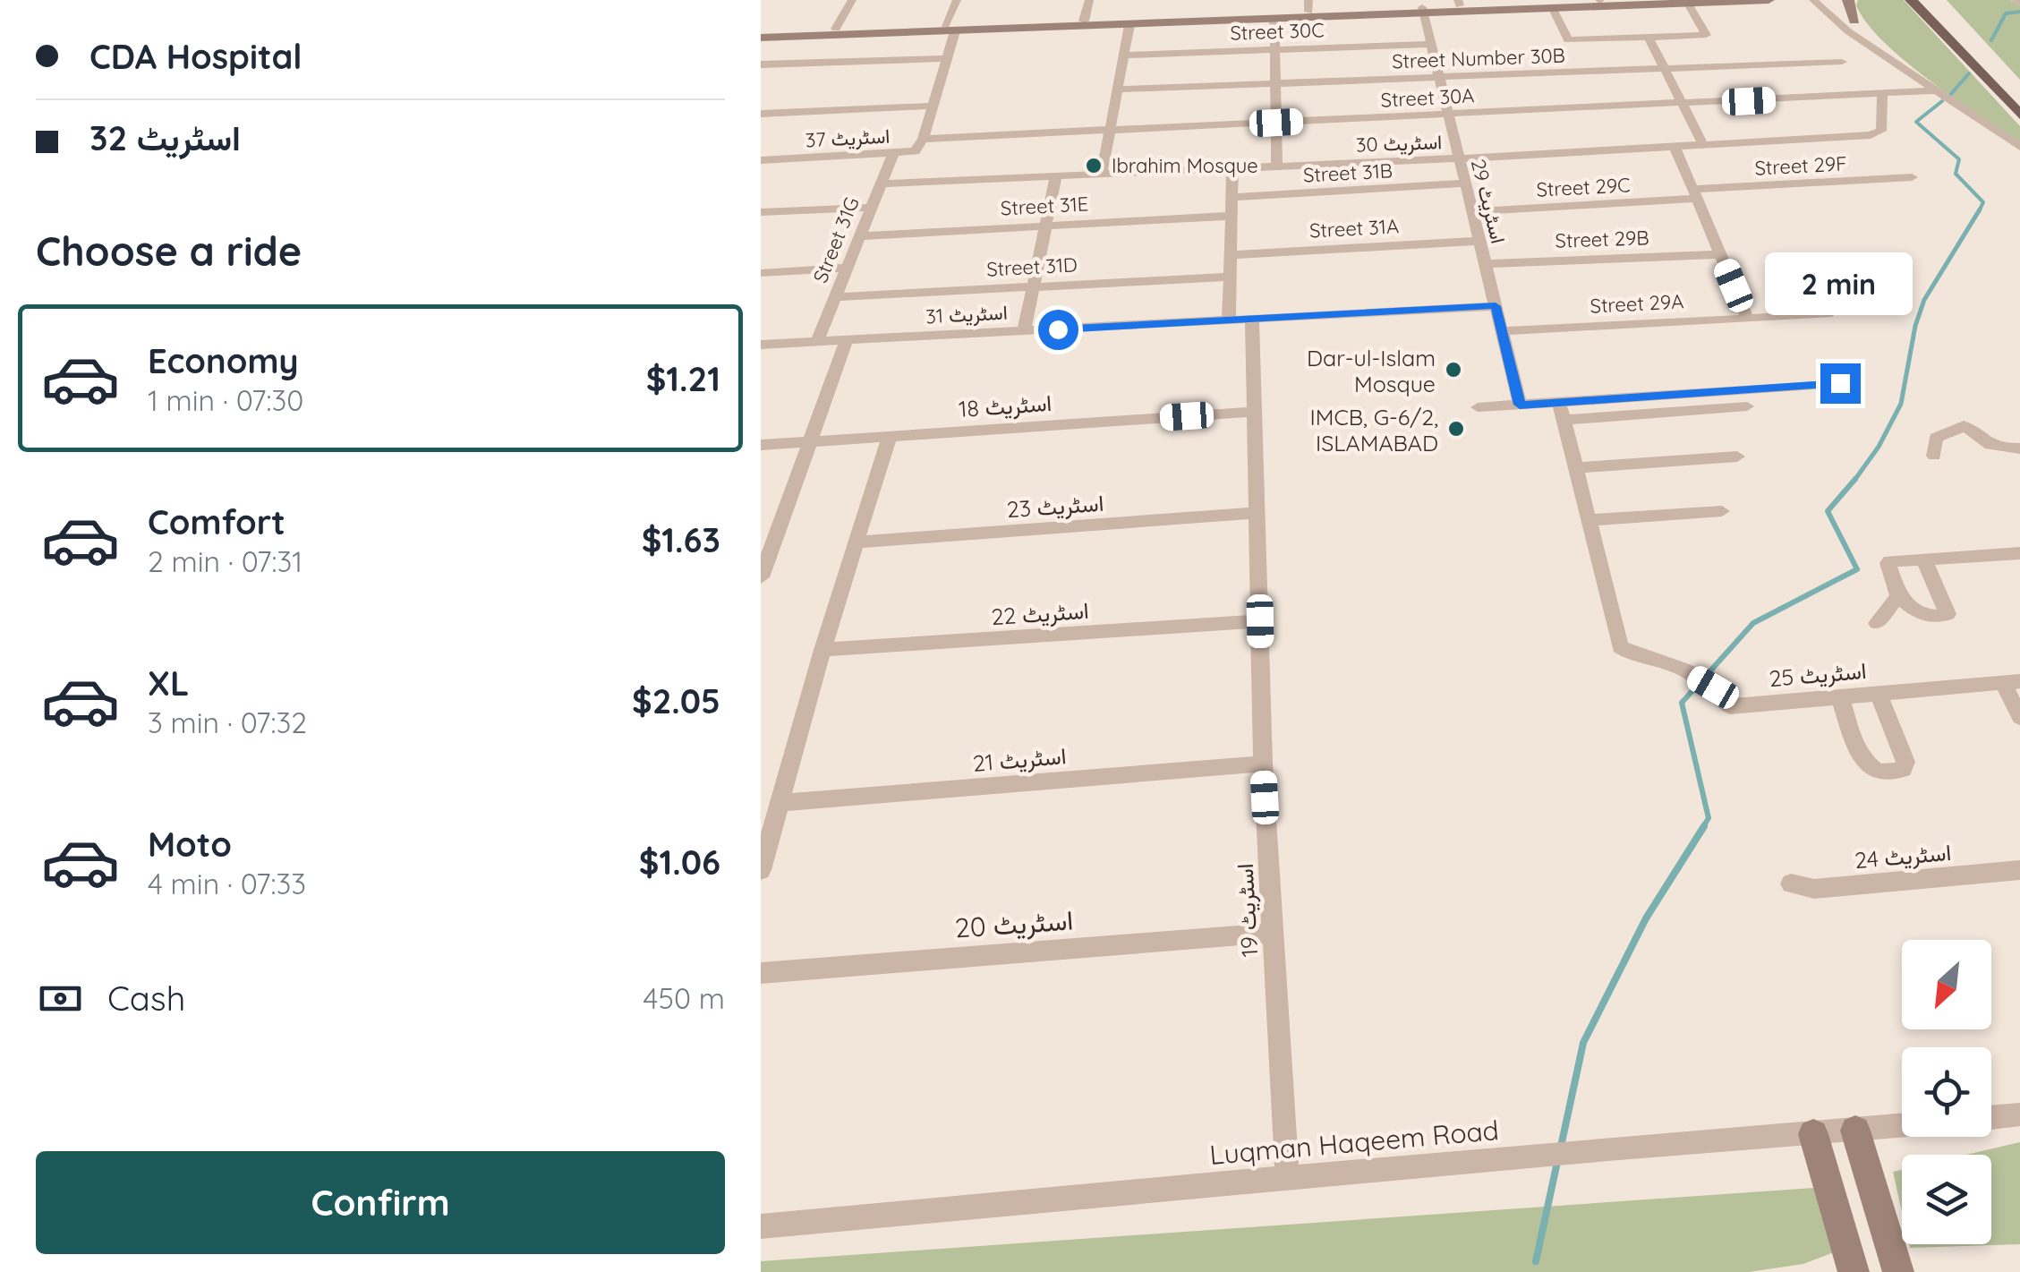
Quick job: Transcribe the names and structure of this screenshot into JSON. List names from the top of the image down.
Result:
{
  "streets": {
    "street": [
      "Street 30C",
      "Street Number 30B",
      "Street 30A",
      "اسٹریٹ 37",
      "اسٹریٹ 30",
      "Street 29F",
      "Street 31B",
      "Street 29C",
      "اسٹریٹ 29",
      "Street 31E",
      "Street 31A",
      "Street 29B",
      "Street 31G",
      "Street 31D",
      "Street 29A",
      "اسٹریٹ 31",
      "اسٹریٹ 18",
      "اسٹریٹ 23",
      "اسٹریٹ 22",
      "اسٹریٹ 25",
      "اسٹریٹ 21",
      "اسٹریٹ 24",
      "اسٹریٹ 19",
      "اسٹریٹ 20",
      "Luqman Haqeem Road"
    ]
  },
  "crossings": [
    ["Street 30C", "اسٹریٹ 29"],
    ["Street Number 30B", "اسٹریٹ 29"],
    ["Street 30A", "اسٹریٹ 37"],
    ["Street 30A", "اسٹریٹ 30"],
    ["Street 30A", "اسٹریٹ 29"],
    ["اسٹریٹ 37", "Street 31G"],
    ["اسٹریٹ 30", "اسٹریٹ 29"],
    ["اسٹریٹ 30", "Street 31G"],
    ["Street 29F", "Street 29C"],
    ["Street 31B", "اسٹریٹ 29"],
    ["Street 29C", "اسٹریٹ 29"],
    ["اسٹریٹ 29", "Street 31A"],
    ["اسٹریٹ 29", "Street 29B"],
    ["اسٹریٹ 29", "Street 29A"],
    ["اسٹریٹ 29", "اسٹریٹ 31"],
    ["Street 31E", "Street 31G"],
    ["Street 31G", "Street 31D"],
    ["Street 31G", "اسٹریٹ 31"],
    ["اسٹریٹ 31", "اسٹریٹ 19"],
    ["اسٹریٹ 18", "اسٹریٹ 19"],
    ["اسٹریٹ 23", "اسٹریٹ 19"],
    ["اسٹریٹ 22", "اسٹریٹ 19"],
    ["اسٹریٹ 21", "اسٹریٹ 19"],
    ["اسٹریٹ 19", "اسٹریٹ 20"],
    ["اسٹریٹ 19", "Luqman Haqeem Road"]
  ],
  "places": ["Ibrahim Mosque", "Dar-ul-Islam Mosque", "IMCB, G-6/2, ISLAMABAD"],
  "north": "bottom left",
  "page": {
    "banner": ["CDA Hospital", "اسٹریٹ 32"],
    "heading": "Choose a ride",
    "bubble": "2 min",
    "list": [
      {
        "name": "Economy",
        "note": "1 min · 07:30",
        "value": "$1.21"
      },
      {
        "name": "Comfort",
        "note": "2 min · 07:31",
        "value": "$1.63"
      },
      {
        "name": "XL",
        "note": "3 min · 07:32",
        "value": "$2.05"
      },
      {
        "name": "Moto",
        "note": "4 min · 07:33",
        "value": "$1.06"
      }
    ],
    "pay": ["Cash", "450 m"],
    "buttons": "Confirm"
  }
}
